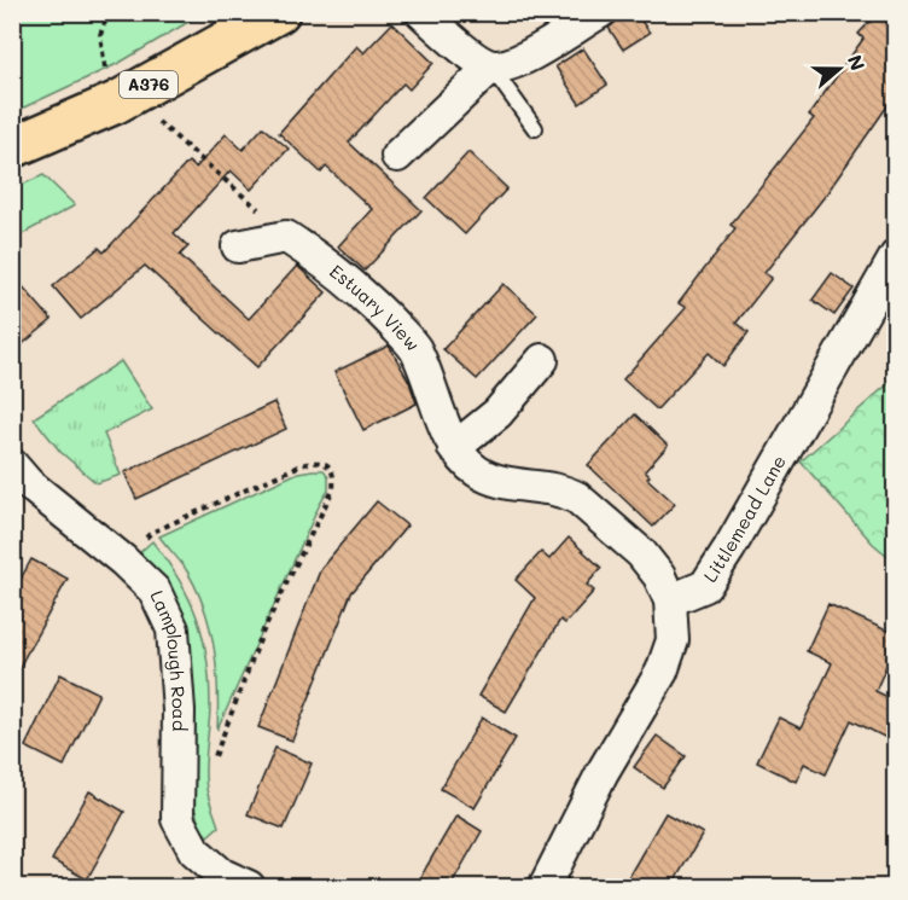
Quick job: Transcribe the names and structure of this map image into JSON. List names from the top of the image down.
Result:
{
  "streets": {
    "highway": ["A376"],
    "street": ["Estuary View", "Littlemead Lane", "Lamplough Road"]
  },
  "crossings": [
    ["Estuary View", "Littlemead Lane"]
  ],
  "north": "right"
}
